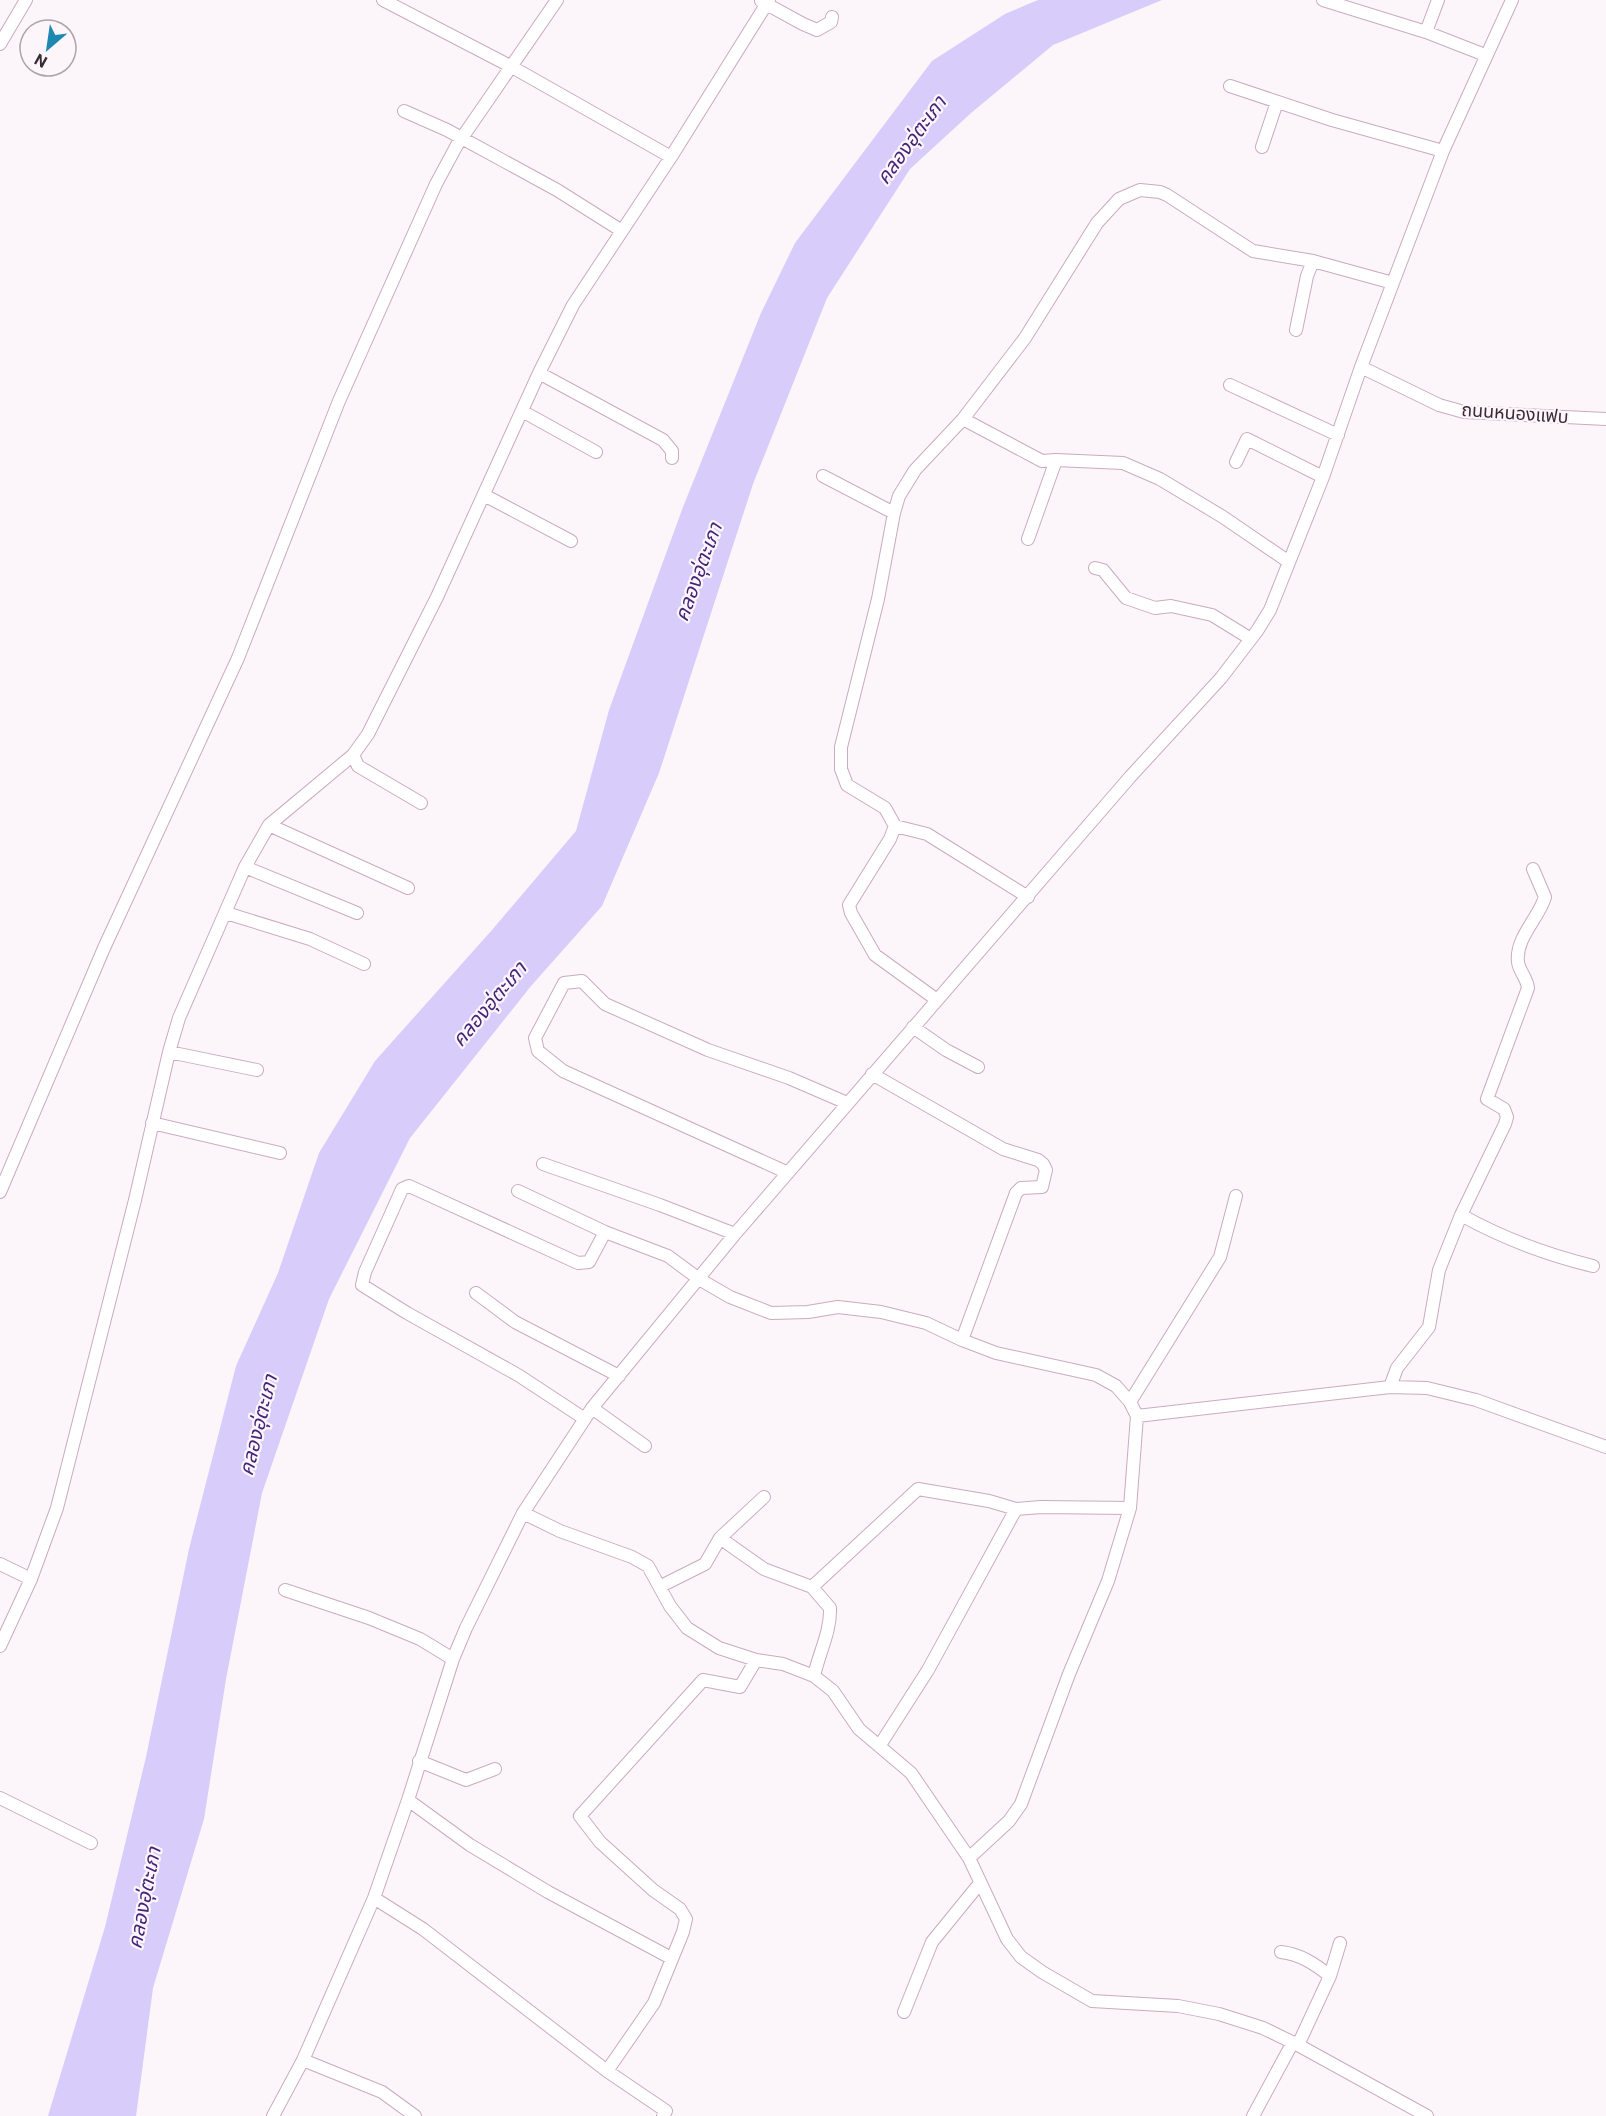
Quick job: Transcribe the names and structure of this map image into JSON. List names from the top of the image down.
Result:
{
  "streets": {
    "street": ["ถนนหนองแฟบ"]
  },
  "water": ["คลองอุ่ตะเภา"],
  "north": "bottom left"
}
